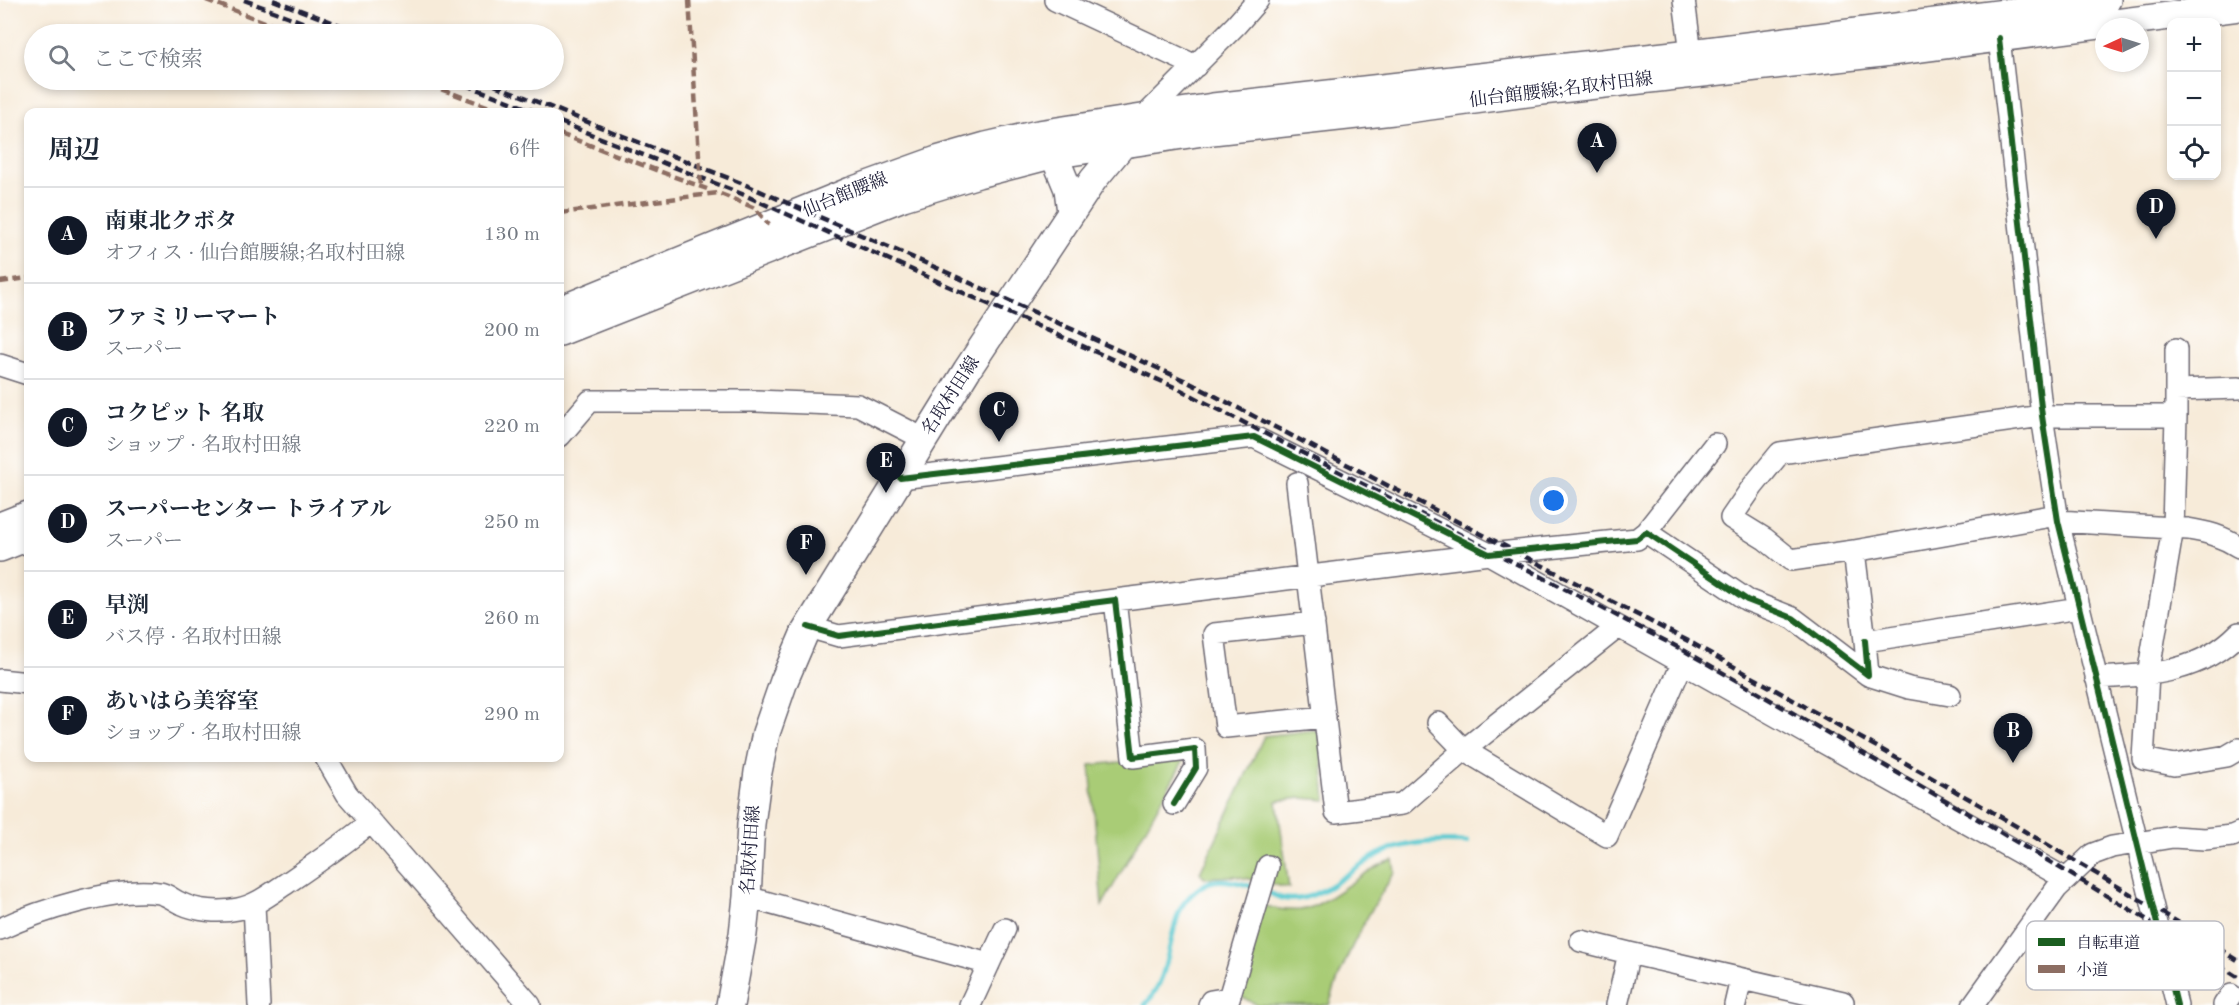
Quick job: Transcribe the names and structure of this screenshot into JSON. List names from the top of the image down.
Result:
{
  "streets": {
    "main road": ["仙台館腰線;名取村田線", "仙台館腰線", "名取村田線"]
  },
  "crossings": [
    ["仙台館腰線;名取村田線", "仙台館腰線"],
    ["仙台館腰線;名取村田線", "名取村田線"],
    ["仙台館腰線", "名取村田線"]
  ],
  "legend": ["自転車道", "小道"],
  "north": "left",
  "page": {
    "map_buttons": ["+", "−"],
    "search": "ここで検索",
    "heading": ["周辺", "6件"],
    "pins": [
      "A",
      "D",
      "C",
      "E",
      "F",
      "B"
    ],
    "list": [
      {
        "mark": "A",
        "name": "南東北クボタ",
        "note": "オフィス · 仙台館腰線;名取村田線",
        "value": "130 m"
      },
      {
        "mark": "B",
        "name": "ファミリーマート",
        "note": "スーパー",
        "value": "200 m"
      },
      {
        "mark": "C",
        "name": "コクピット 名取",
        "note": "ショップ · 名取村田線",
        "value": "220 m"
      },
      {
        "mark": "D",
        "name": "スーパーセンター トライアル",
        "note": "スーパー",
        "value": "250 m"
      },
      {
        "mark": "E",
        "name": "早渕",
        "note": "バス停 · 名取村田線",
        "value": "260 m"
      },
      {
        "mark": "F",
        "name": "あいはら美容室",
        "note": "ショップ · 名取村田線",
        "value": "290 m"
      }
    ]
  }
}
